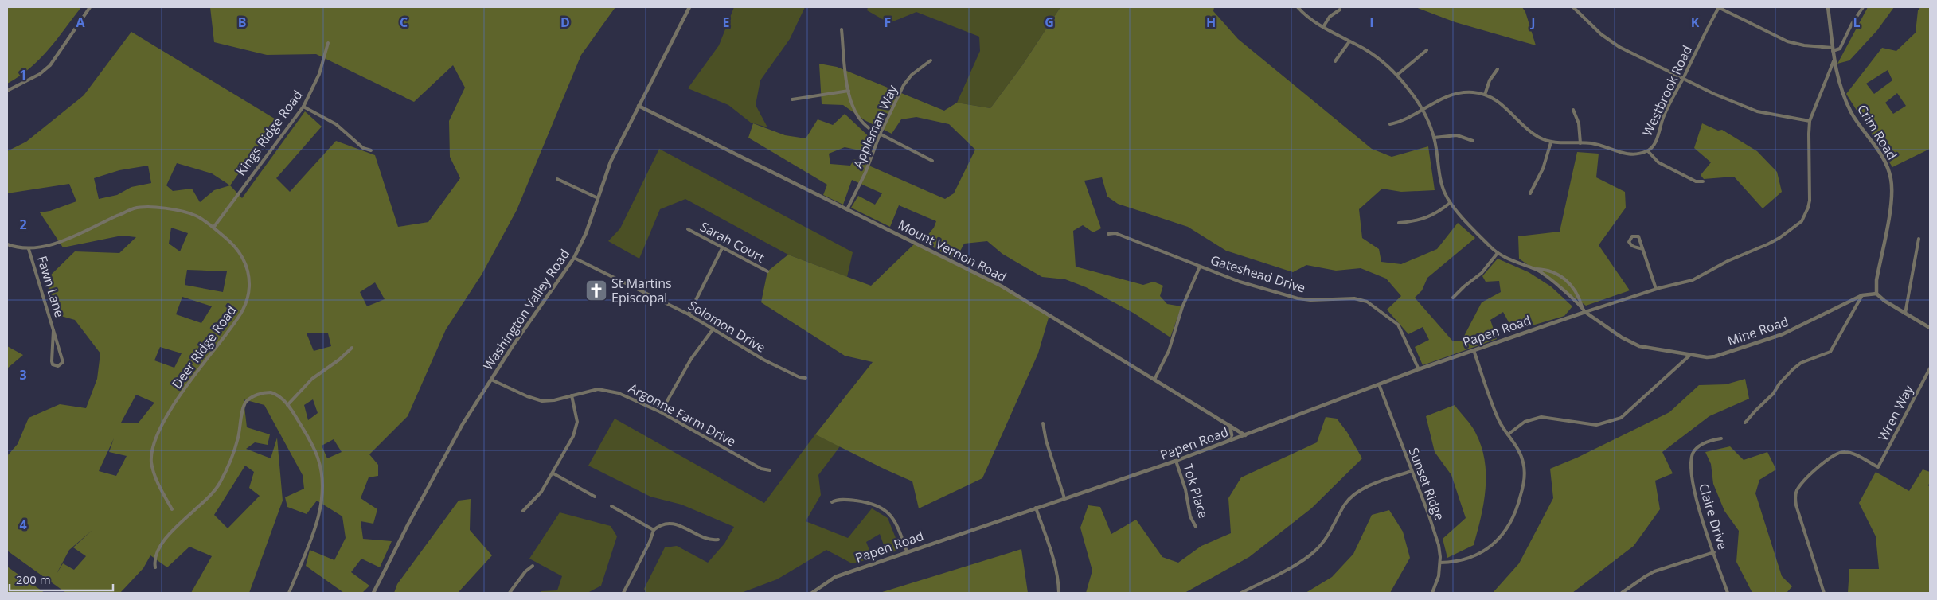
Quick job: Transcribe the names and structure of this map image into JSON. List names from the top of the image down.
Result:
{
  "streets": {
    "street": [
      "Westbrook Road",
      "Appleman Way",
      "Crim Road",
      "Kings Ridge Road",
      "Sarah Court",
      "Mount Vernon Road",
      "Gateshead Drive",
      "Fawn Lane",
      "Washington Valley Road",
      "Solomon Drive",
      "Papen Road",
      "Mine Road",
      "Deer Ridge Road",
      "Wren Way",
      "Argonne Farm Drive",
      "Sunset Ridge",
      "Tok Place",
      "Claire Drive"
    ]
  },
  "crossings": [
    ["Appleman Way", "Mount Vernon Road"],
    ["Crim Road", "Mine Road"],
    ["Kings Ridge Road", "Deer Ridge Road"],
    ["Mount Vernon Road", "Washington Valley Road"],
    ["Mount Vernon Road", "Papen Road"],
    ["Gateshead Drive", "Papen Road"],
    ["Fawn Lane", "Deer Ridge Road"],
    ["Washington Valley Road", "Solomon Drive"],
    ["Washington Valley Road", "Argonne Farm Drive"],
    ["Papen Road", "Mine Road"],
    ["Papen Road", "Sunset Ridge"],
    ["Papen Road", "Tok Place"]
  ],
  "places": {
    "church": ["St Martins Episcopal"]
  },
  "scale_bar": "200 m",
  "grid": {
    "columns": [
      "A",
      "B",
      "C",
      "D",
      "E",
      "F",
      "G",
      "H",
      "I",
      "J",
      "K",
      "L"
    ],
    "rows": [
      "1",
      "2",
      "3",
      "4"
    ]
  }
}
